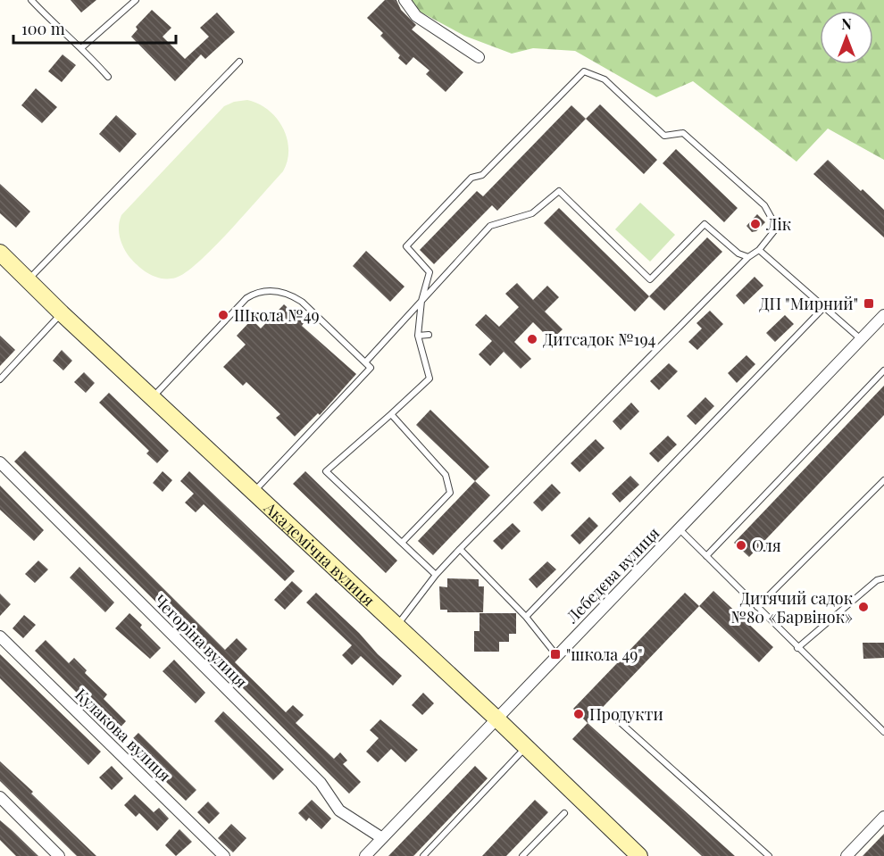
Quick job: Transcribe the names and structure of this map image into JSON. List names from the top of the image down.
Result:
{
  "streets": {
    "main road": ["Академічна вулиця"],
    "street": ["Лебедєва вулиця", "Чегоріна вулиця", "Кулакова вулиця"]
  },
  "crossings": [
    ["Академічна вулиця", "Лебедєва вулиця"],
    ["Лебедєва вулиця", "Чегоріна вулиця"]
  ],
  "places": {
    "other": [
      "Лік",
      "Школа №49",
      "Дитсадок №194",
      "Оля",
      "Дитячий садок №80 «Барвінок»",
      "Продукти"
    ],
    "transit": ["ДП \"Мирний\"", "\"школа 49\""]
  },
  "scale_bar": "100 m",
  "north": "top"
}
